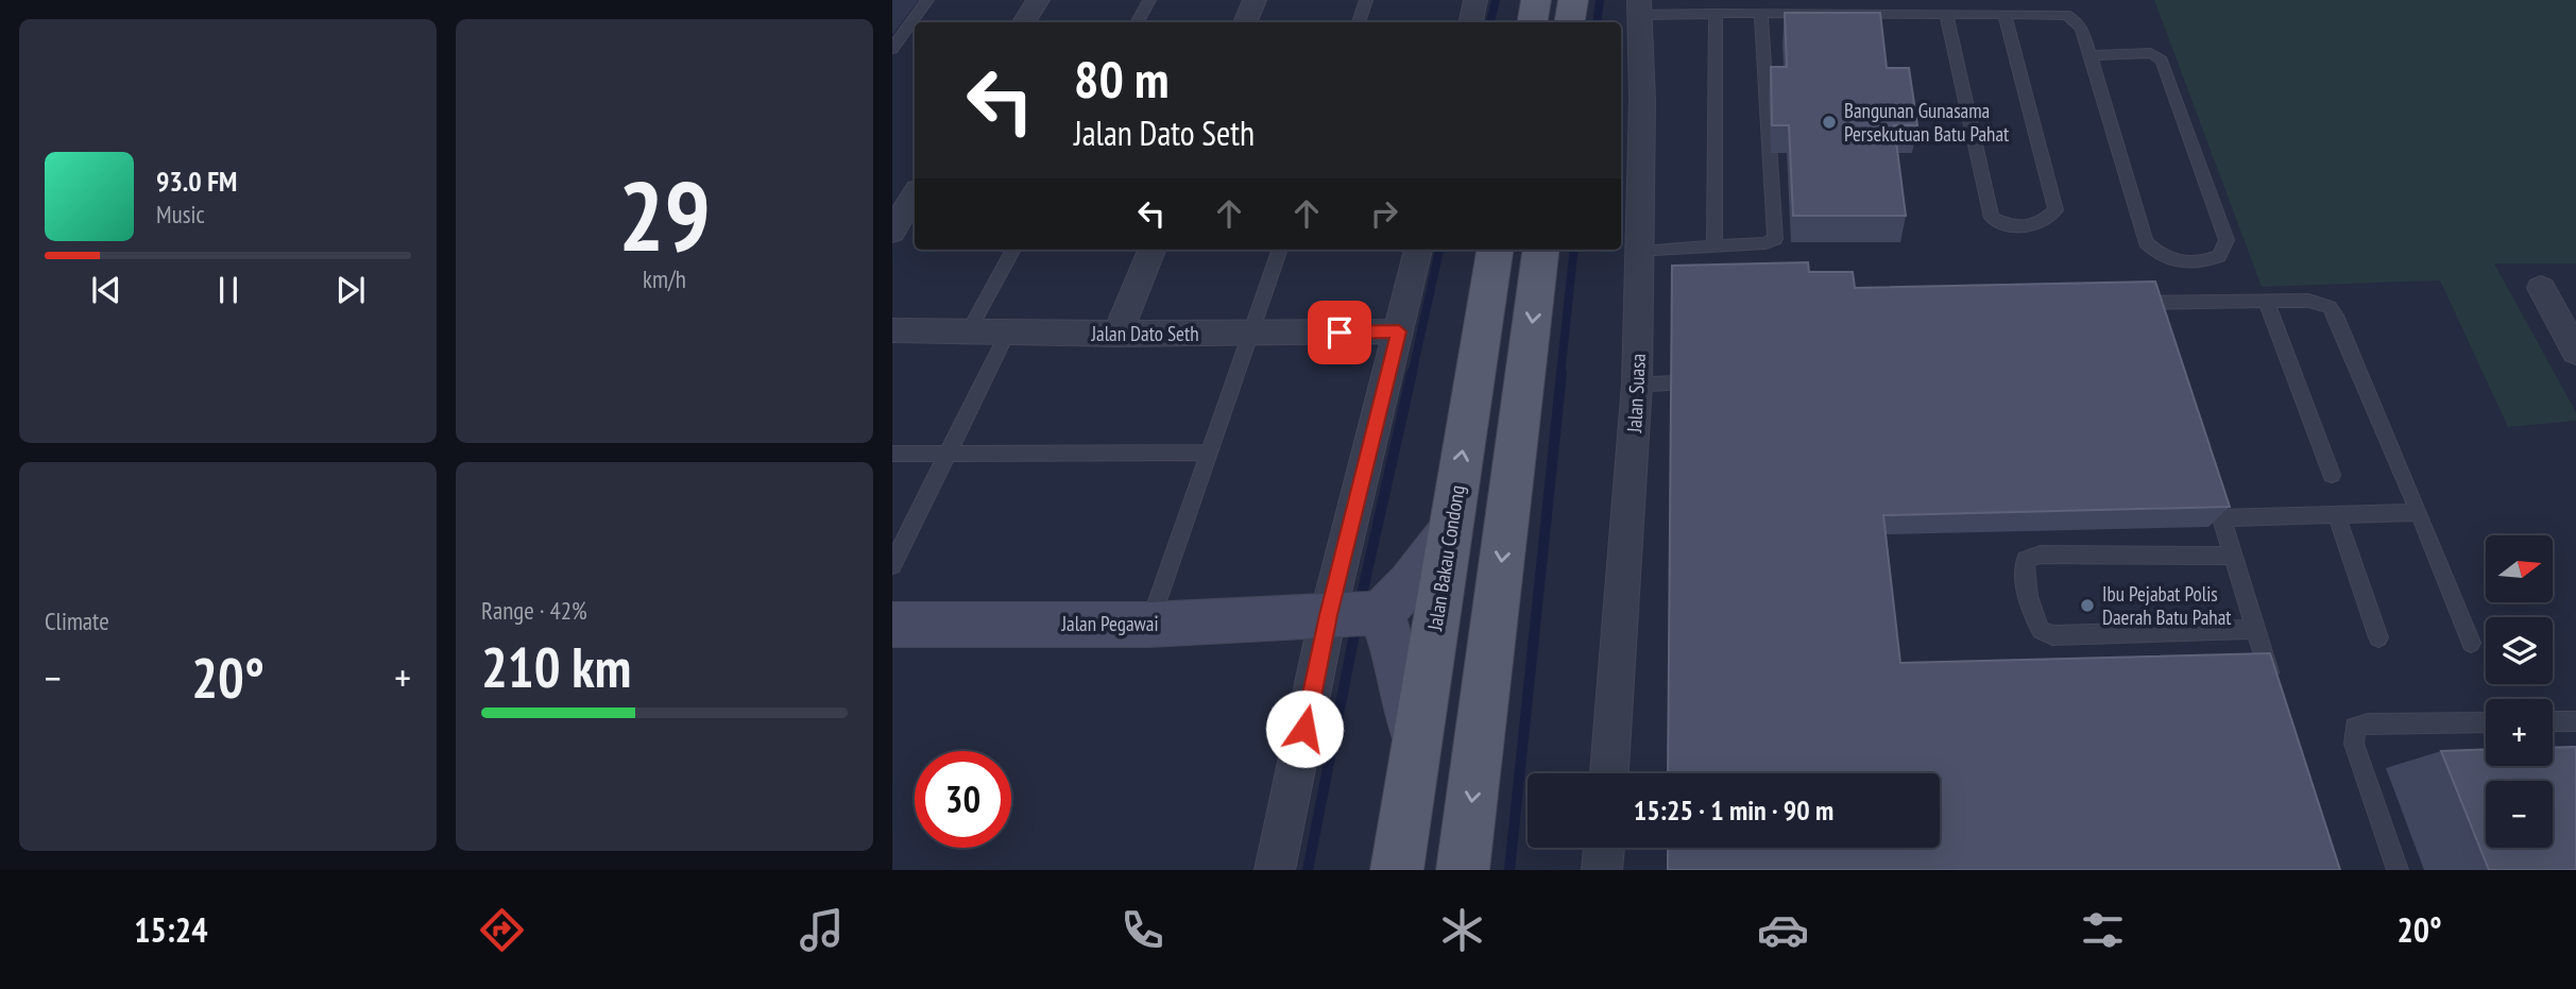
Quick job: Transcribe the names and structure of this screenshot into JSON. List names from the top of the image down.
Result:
{
  "streets": {
    "main road": ["Jalan Bakau Condong"],
    "street": ["Jalan Dato Seth", "Jalan Suasa", "Jalan Pegawai"]
  },
  "places": ["Bangunan Gunasama Persekutuan Batu Pahat", "Ibu Pejabat Polis Daerah Batu Pahat"],
  "north": "right",
  "page": {
    "tile": [
      ["29", "km/h"],
      "Climate",
      ["Range · 42%", "210 km"]
    ],
    "turn": ["80 m", "Jalan Dato Seth"],
    "song": ["93.0 FM", "Music"],
    "map_buttons": ["+", "−"],
    "heat": ["−", "20°", "+"],
    "limit": "30",
    "trip": "15:25 · 1 min · 90 m",
    "tabs": ["15:24", "20°"]
  }
}
